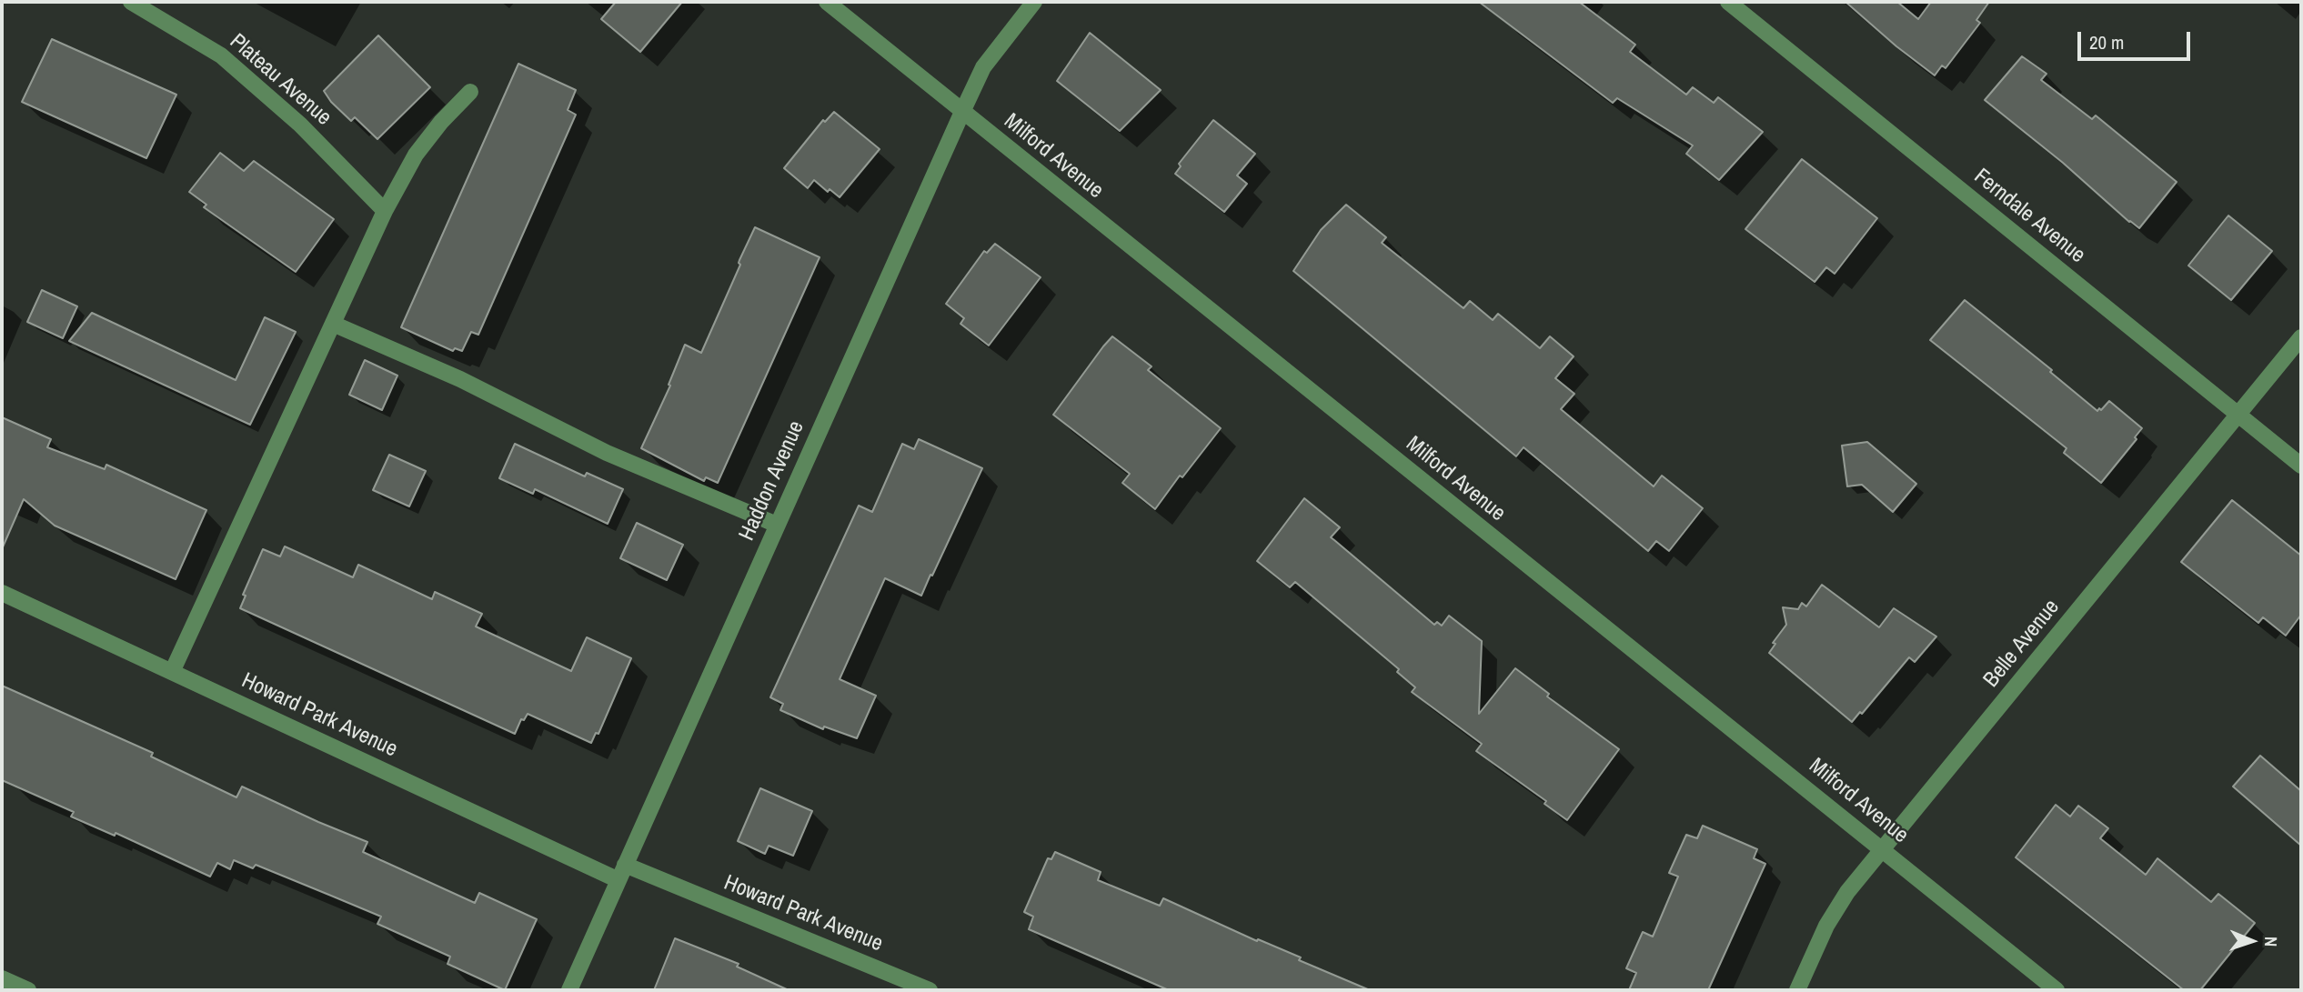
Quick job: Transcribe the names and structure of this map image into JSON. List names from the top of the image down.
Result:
{
  "streets": {
    "street": [
      "Plateau Avenue",
      "Milford Avenue",
      "Ferndale Avenue",
      "Haddon Avenue",
      "Belle Avenue",
      "Howard Park Avenue"
    ]
  },
  "crossings": [
    ["Milford Avenue", "Haddon Avenue"],
    ["Milford Avenue", "Belle Avenue"],
    ["Ferndale Avenue", "Belle Avenue"],
    ["Haddon Avenue", "Howard Park Avenue"]
  ],
  "scale_bar": "20 m",
  "north": "right"
}
